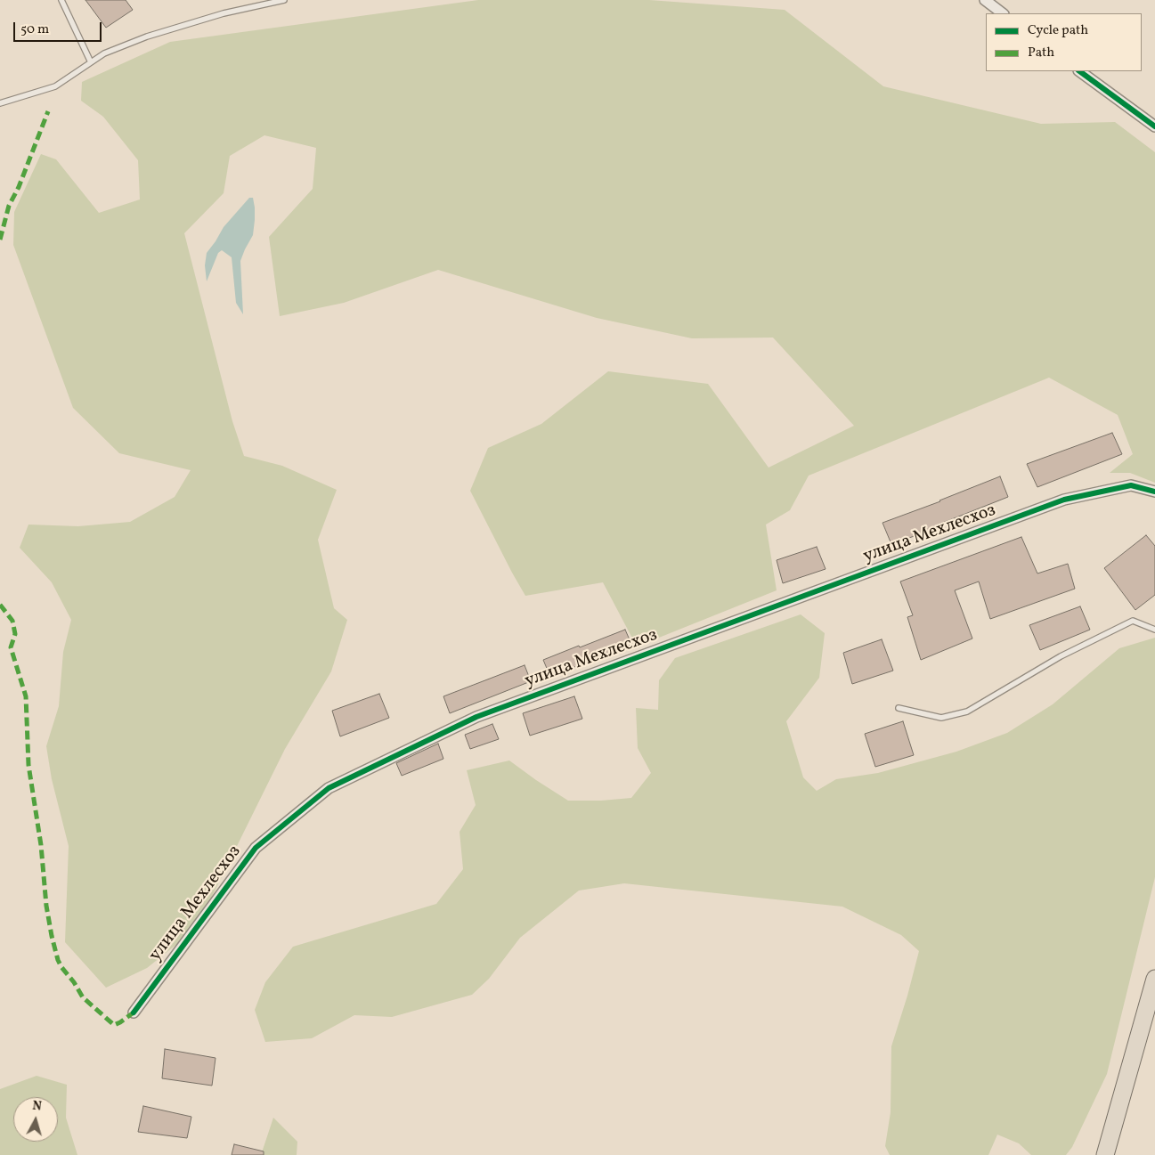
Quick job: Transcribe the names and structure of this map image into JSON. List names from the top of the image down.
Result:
{
  "streets": {
    "street": ["улица Мехлесхоз"]
  },
  "legend": ["Cycle path", "Path"],
  "scale_bar": "50 m",
  "north": "top"
}
